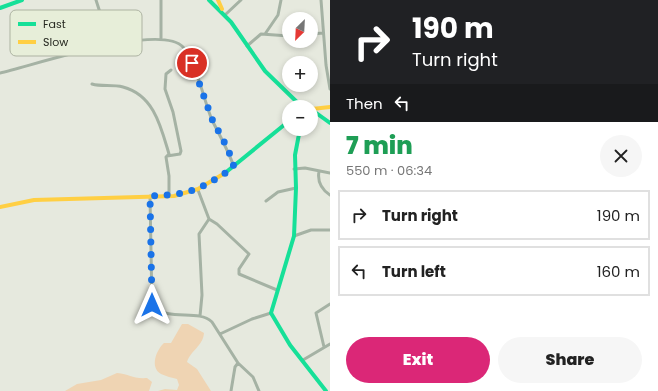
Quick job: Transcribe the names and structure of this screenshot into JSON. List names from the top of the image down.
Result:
{
  "legend": ["Fast", "Slow"],
  "north": "bottom left",
  "page": {
    "turn": ["190 m", "Turn right"],
    "map_buttons": ["+", "−"],
    "then": "Then",
    "heading": ["7 min", "550 m · 06:34"],
    "list": [
      {
        "name": "Turn right",
        "value": "190 m"
      },
      {
        "name": "Turn left",
        "value": "160 m"
      }
    ],
    "buttons": ["Exit", "Share"]
  }
}
